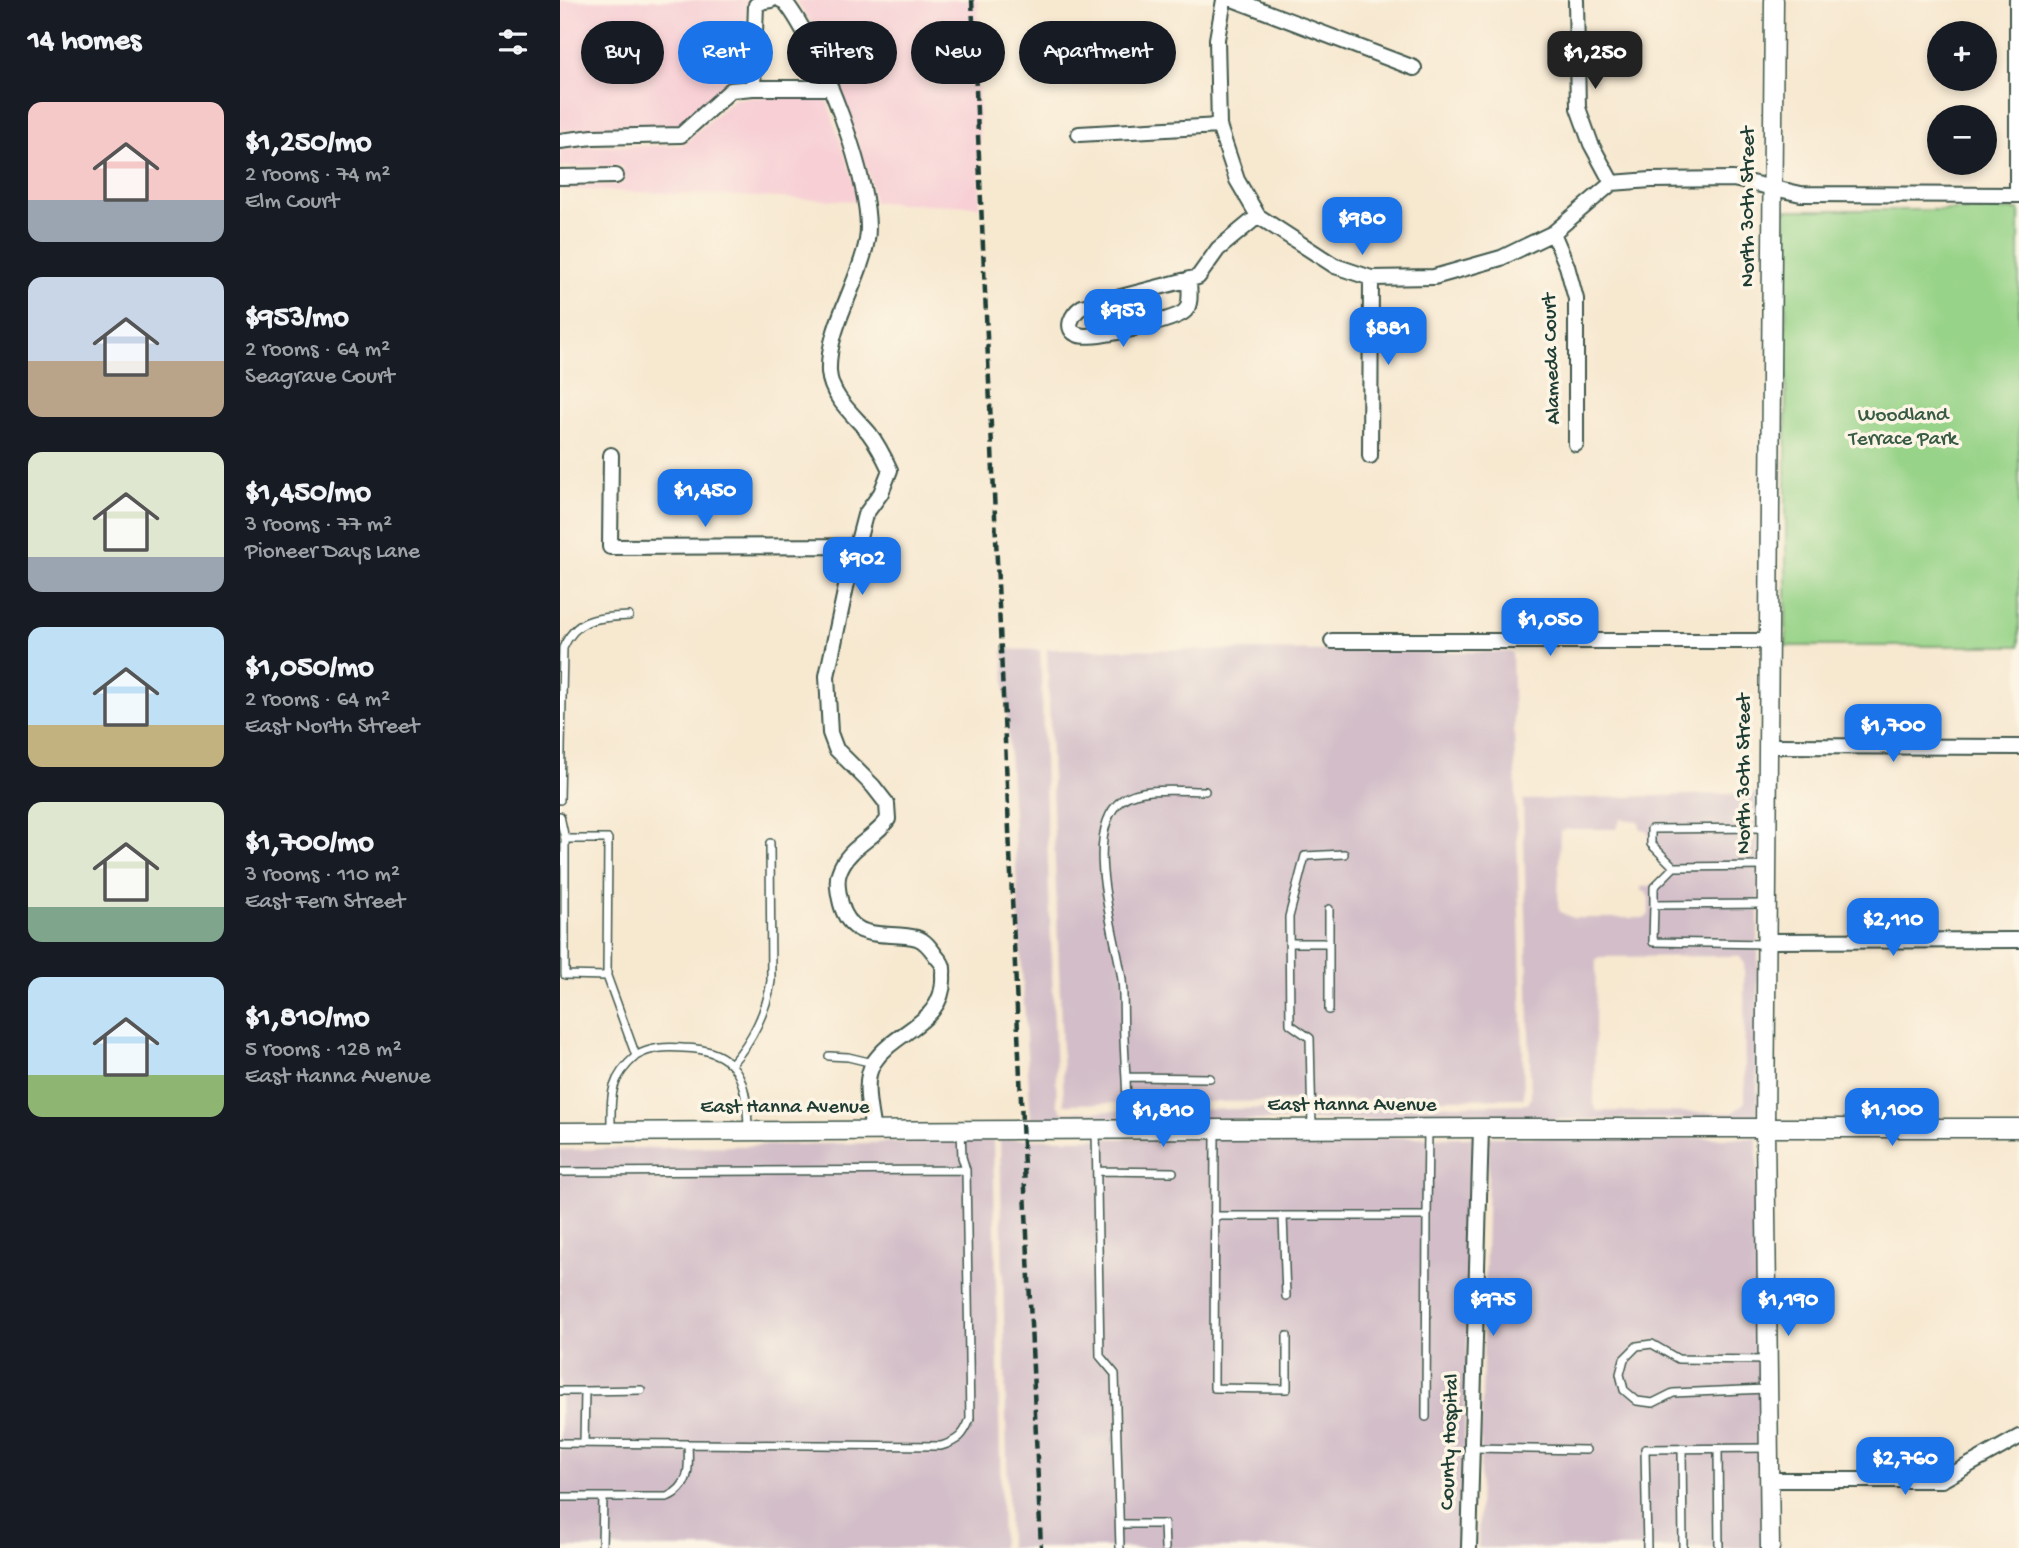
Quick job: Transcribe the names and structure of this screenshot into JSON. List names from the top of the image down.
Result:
{
  "streets": {
    "street": [
      "North 30th Street",
      "Alameda Court",
      "East Hanna Avenue",
      "County Hospital"
    ]
  },
  "crossings": [
    ["North 30th Street", "East Hanna Avenue"],
    ["East Hanna Avenue", "County Hospital"]
  ],
  "parks": ["Woodland Terrace Park"],
  "page": {
    "heading": "14 homes",
    "map_buttons": ["+", "−"],
    "chip": [
      "Buy",
      "Rent",
      "Filters",
      "New",
      "Apartment"
    ],
    "price": [
      "$1,250",
      "$980",
      "$953",
      "$881",
      "$1,450",
      "$902",
      "$1,050",
      "$1,700",
      "$2,110",
      "$1,100",
      "$1,810",
      "$975",
      "$1,190",
      "$2,760"
    ],
    "list": [
      {
        "name": "$1,250/mo",
        "note": "2 rooms · 74 m² · Elm Court"
      },
      {
        "name": "$953/mo",
        "note": "2 rooms · 64 m² · Seagrave Court"
      },
      {
        "name": "$1,450/mo",
        "note": "3 rooms · 77 m² · Pioneer Days Lane"
      },
      {
        "name": "$1,050/mo",
        "note": "2 rooms · 64 m² · East North Street"
      },
      {
        "name": "$1,700/mo",
        "note": "3 rooms · 110 m² · East Fern Street"
      },
      {
        "name": "$1,810/mo",
        "note": "5 rooms · 128 m² · East Hanna Avenue"
      }
    ]
  }
}
